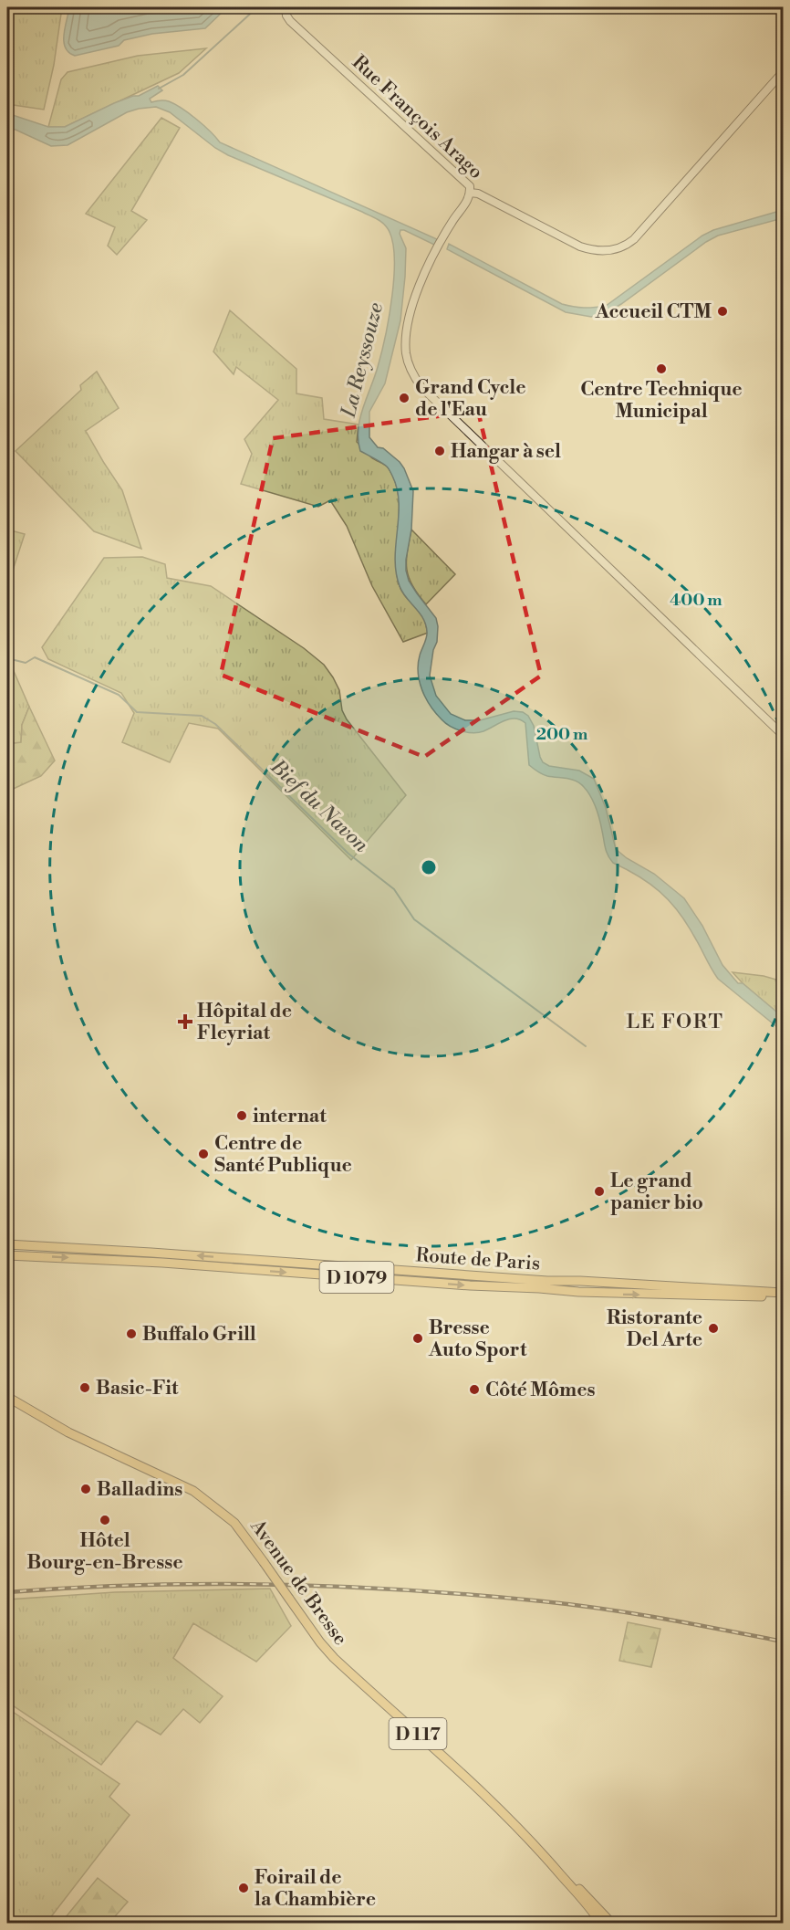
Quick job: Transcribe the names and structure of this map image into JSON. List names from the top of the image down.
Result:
{
  "streets": {
    "main road": [
      "Route de Paris",
      "D 1079",
      "Avenue de Bresse",
      "D 117"
    ],
    "street": ["Rue François Arago"]
  },
  "districts": ["LE FORT"],
  "water": ["La Reyssouze", "Bief du Navon"],
  "places": {
    "other": [
      "Accueil CTM",
      "Centre Technique Municipal",
      "Grand Cycle de l'Eau",
      "Hangar à sel",
      "internat",
      "Centre de Santé Publique",
      "Le grand panier bio",
      "Ristorante Del Arte",
      "Buffalo Grill",
      "Bresse Auto Sport",
      "Basic-Fit",
      "Côté Mômes",
      "Balladins",
      "Hôtel Bourg-en-Bresse",
      "Foirail de la Chambière"
    ],
    "health": ["Hôpital de Fleyriat"]
  },
  "rings": ["400 m", "200 m"]
}
